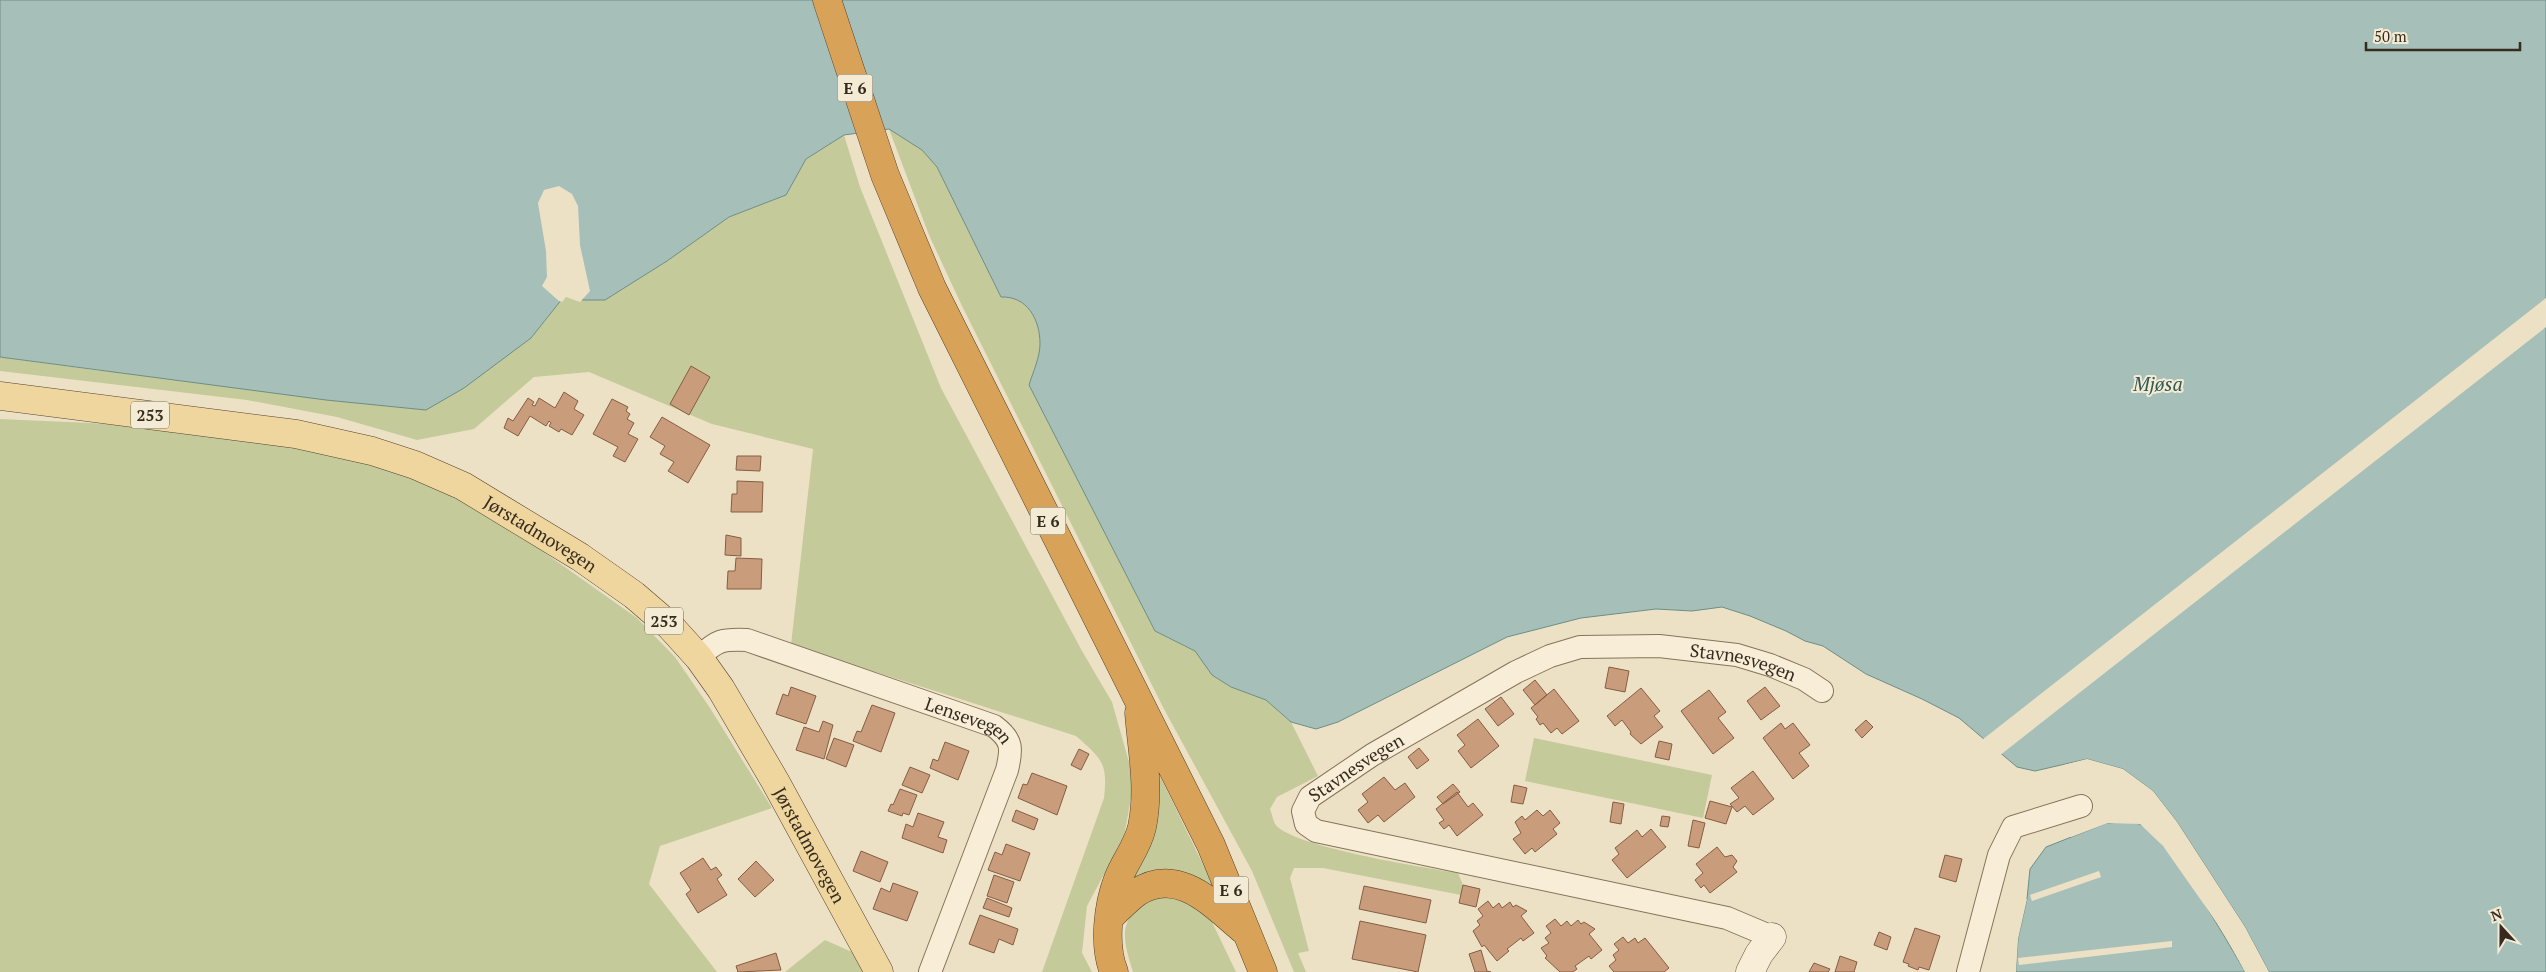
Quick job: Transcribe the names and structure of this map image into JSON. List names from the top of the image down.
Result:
{
  "streets": {
    "highway": ["E 6"],
    "main road": ["253", "Jørstadmovegen"],
    "street": ["Stavnesvegen", "Lensevegen"]
  },
  "crossings": [
    ["Jørstadmovegen", "Lensevegen"]
  ],
  "water": ["Mjøsa"],
  "scale_bar": "50 m",
  "north": "top"
}
